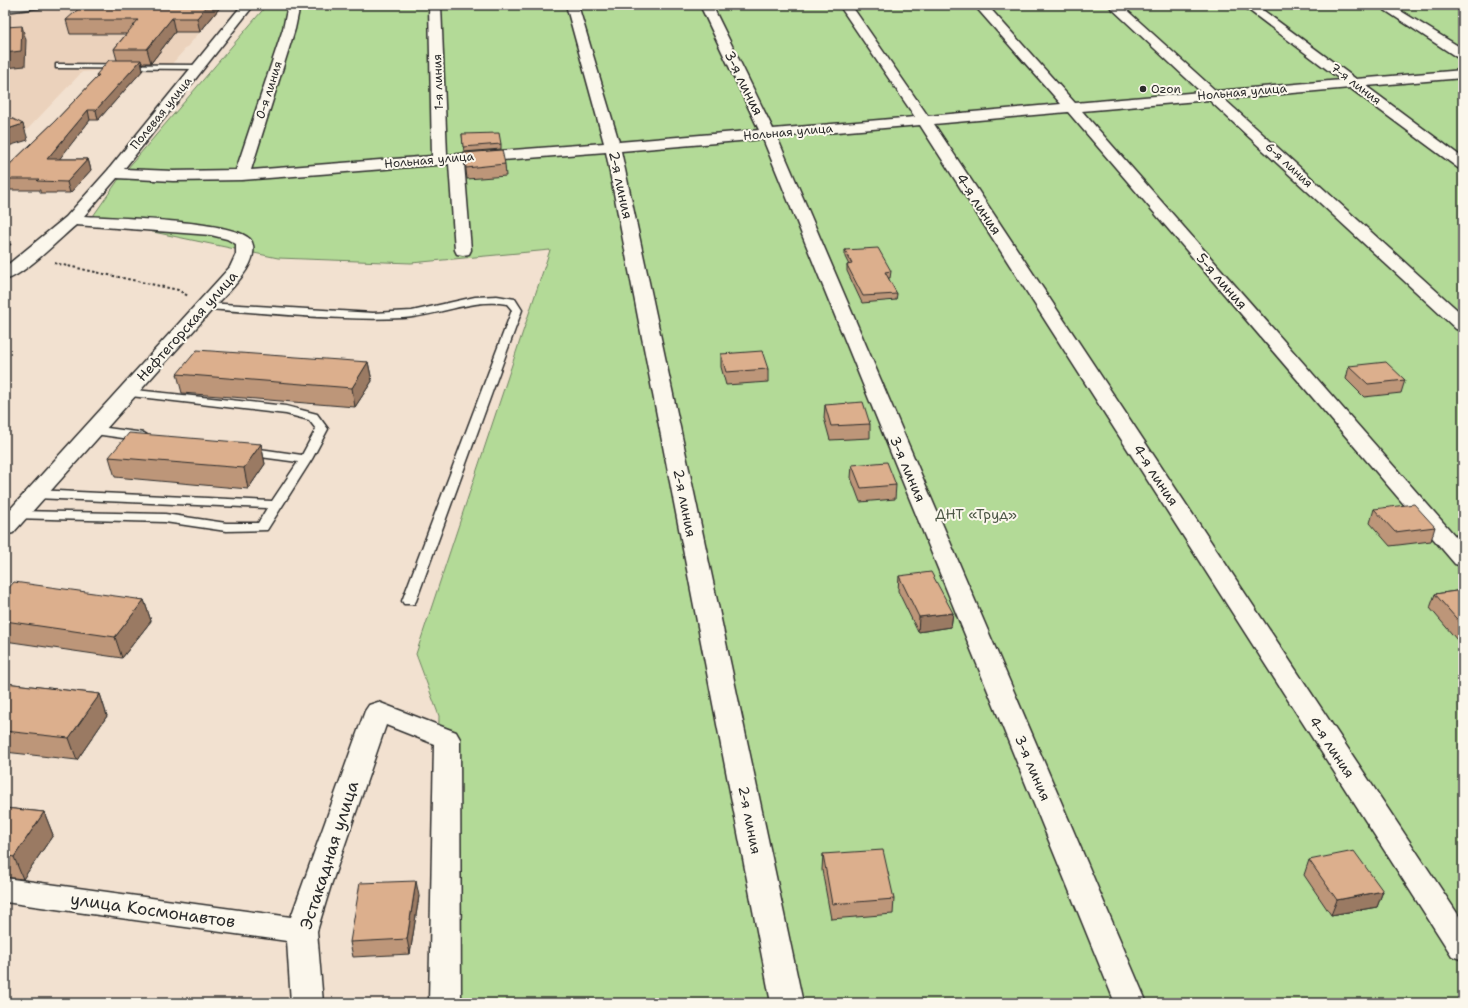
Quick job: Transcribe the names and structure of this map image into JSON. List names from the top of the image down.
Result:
{
  "streets": {
    "street": [
      "1-я линия",
      "3-я линия",
      "7-я линия",
      "0-я линия",
      "Нольная улица",
      "Полевая улица",
      "6-я линия",
      "2-я линия",
      "4-я линия",
      "5-я линия",
      "Нефтегорская улица",
      "Эстакадная улица",
      "улица Космонавтов"
    ]
  },
  "crossings": [
    ["1-я линия", "Нольная улица"],
    ["3-я линия", "Нольная улица"],
    ["7-я линия", "Нольная улица"],
    ["0-я линия", "Нольная улица"],
    ["Нольная улица", "Полевая улица"],
    ["Нольная улица", "6-я линия"],
    ["Нольная улица", "2-я линия"],
    ["Нольная улица", "4-я линия"],
    ["Нольная улица", "5-я линия"],
    ["Полевая улица", "Нефтегорская улица"],
    ["Эстакадная улица", "улица Космонавтов"]
  ],
  "parks": ["ДНТ «Труд»"],
  "places": ["Ozon"]
}
